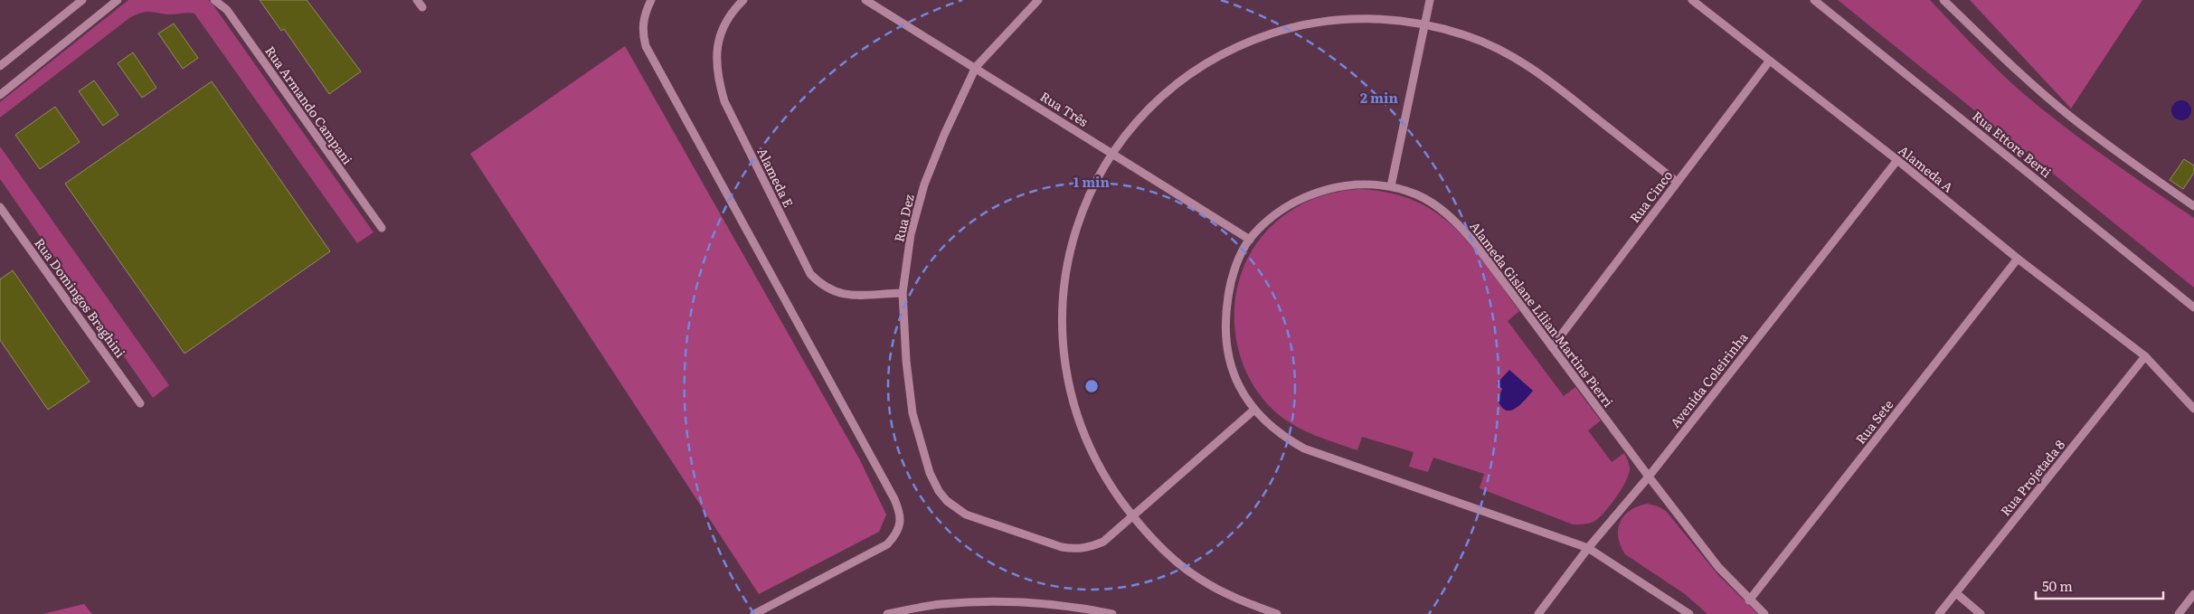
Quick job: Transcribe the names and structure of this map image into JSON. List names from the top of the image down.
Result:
{
  "streets": {
    "street": [
      "Rua Armando Campani",
      "Rua Três",
      "Rua Ettore Berti",
      "Alameda A",
      "Alameda E",
      "Rua Cinco",
      "Rua Dez",
      "Rua Domingos Braghini",
      "Alameda Gislane Lílian Martins Pierri",
      "Avenida Coleirinha",
      "Rua Sete",
      "Rua Projetada 8"
    ]
  },
  "crossings": [
    ["Rua Três", "Rua Dez"],
    ["Rua Três", "Alameda Gislane Lílian Martins Pierri"],
    ["Alameda A", "Rua Cinco"],
    ["Alameda A", "Avenida Coleirinha"],
    ["Alameda A", "Rua Sete"],
    ["Alameda A", "Rua Projetada 8"],
    ["Alameda E", "Rua Dez"],
    ["Rua Cinco", "Alameda Gislane Lílian Martins Pierri"],
    ["Rua Dez", "Alameda Gislane Lílian Martins Pierri"],
    ["Alameda Gislane Lílian Martins Pierri", "Avenida Coleirinha"],
    ["Alameda Gislane Lílian Martins Pierri", "Rua Sete"]
  ],
  "scale_bar": "50 m",
  "rings": ["2 min", "1 min"]
}
